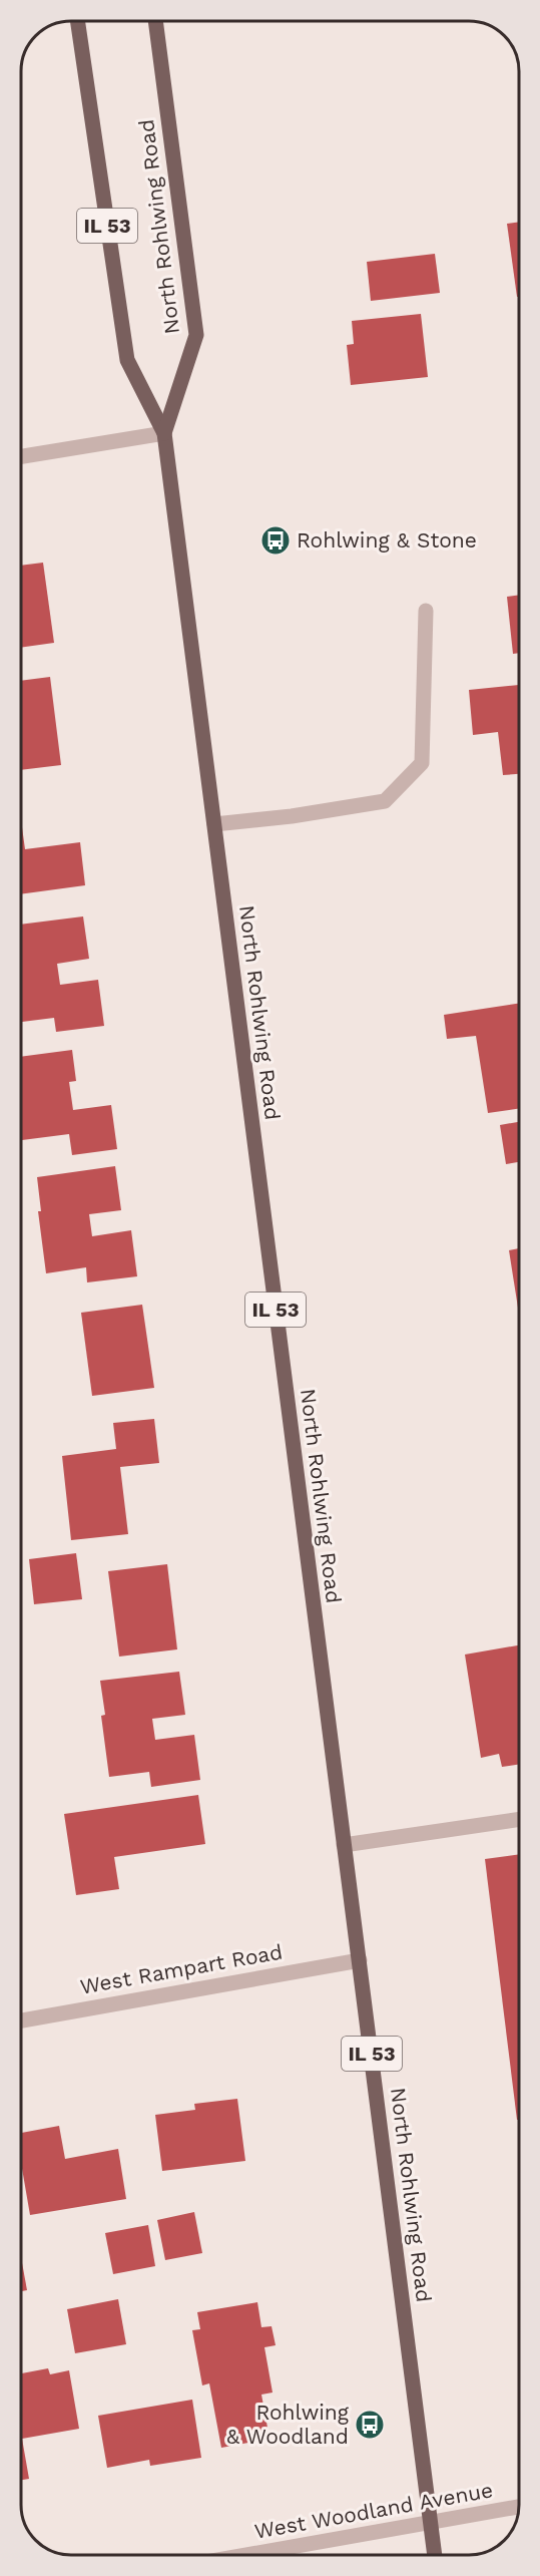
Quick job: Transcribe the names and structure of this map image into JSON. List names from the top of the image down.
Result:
{
  "streets": {
    "main road": ["IL 53", "North Rohlwing Road"],
    "street": ["West Rampart Road", "West Woodland Avenue"]
  },
  "crossings": [
    ["North Rohlwing Road", "West Rampart Road"],
    ["North Rohlwing Road", "West Woodland Avenue"]
  ],
  "places": {
    "bus stop": ["Rohlwing & Stone", "Rohlwing & Woodland"]
  }
}
